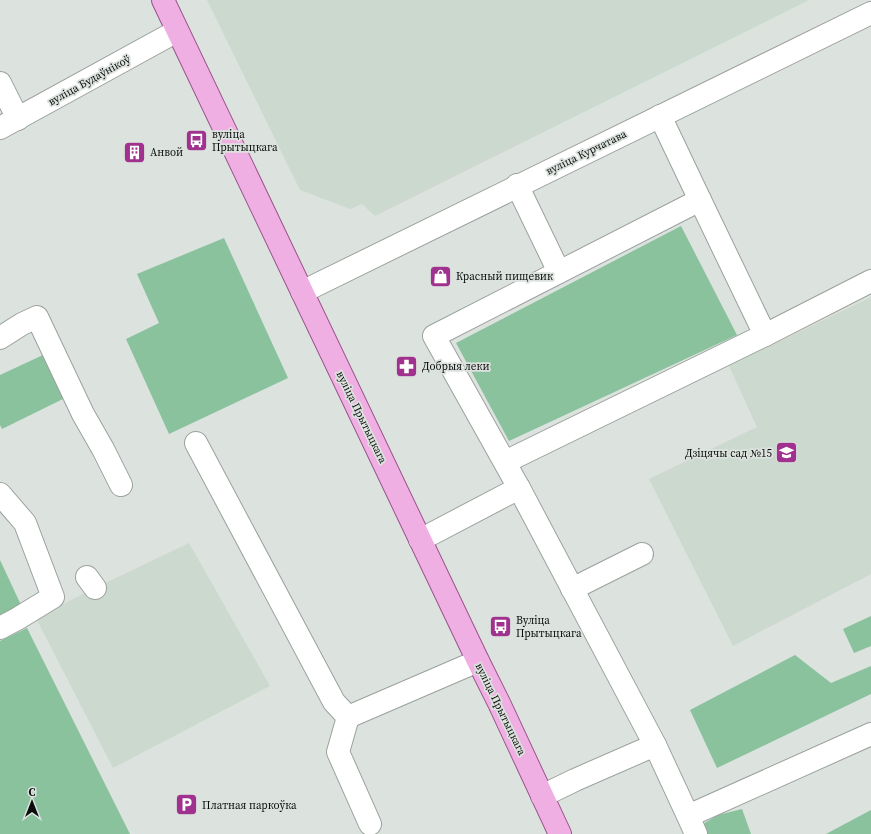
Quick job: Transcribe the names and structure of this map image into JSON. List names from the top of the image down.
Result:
{
  "streets": {
    "main road": ["вуліца Прытыцкага"],
    "street": ["вуліца Будаўнікоў", "вуліца Курчатава"]
  },
  "crossings": [
    ["вуліца Будаўнікоў", "вуліца Прытыцкага"],
    ["вуліца Курчатава", "вуліца Прытыцкага"]
  ],
  "places": {
    "bus stop": ["вуліца Прытыцкага", "Вуліца Прытыцкага"],
    "building": ["Анвой"],
    "shop": ["Красный пищевик"],
    "pharmacy": ["Добрыя леки"],
    "school or university": ["Дзіцячы сад №15"],
    "parking": ["Платная паркоўка"]
  },
  "north": "top"
}
